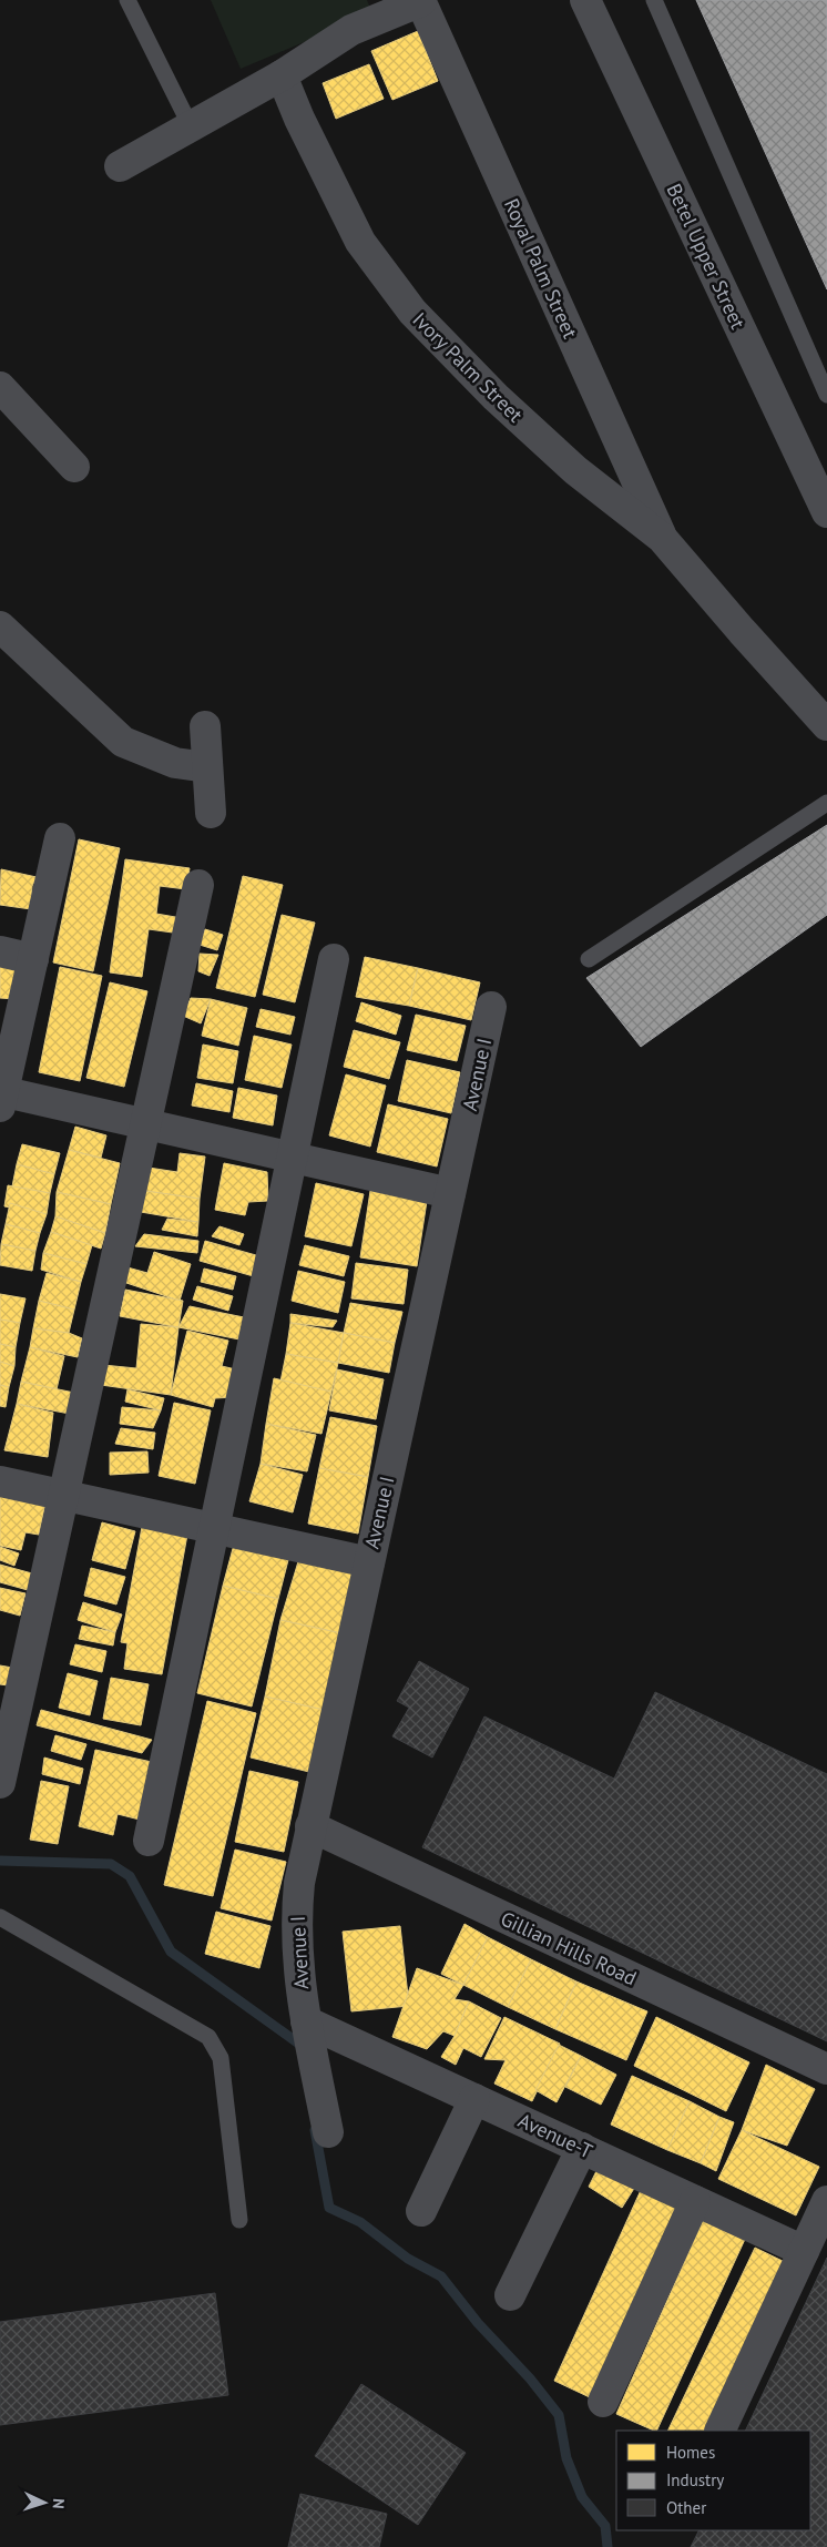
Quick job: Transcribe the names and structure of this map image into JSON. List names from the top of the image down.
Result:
{
  "streets": {
    "street": [
      "Betel Upper Street",
      "Royal Palm Street",
      "Ivory Palm Street",
      "Avenue I",
      "Gillian Hills Road",
      "Avenue-T"
    ]
  },
  "crossings": [
    ["Royal Palm Street", "Ivory Palm Street"],
    ["Avenue I", "Gillian Hills Road"],
    ["Avenue I", "Avenue-T"]
  ],
  "legend": ["Homes", "Industry", "Other"],
  "north": "right"
}
